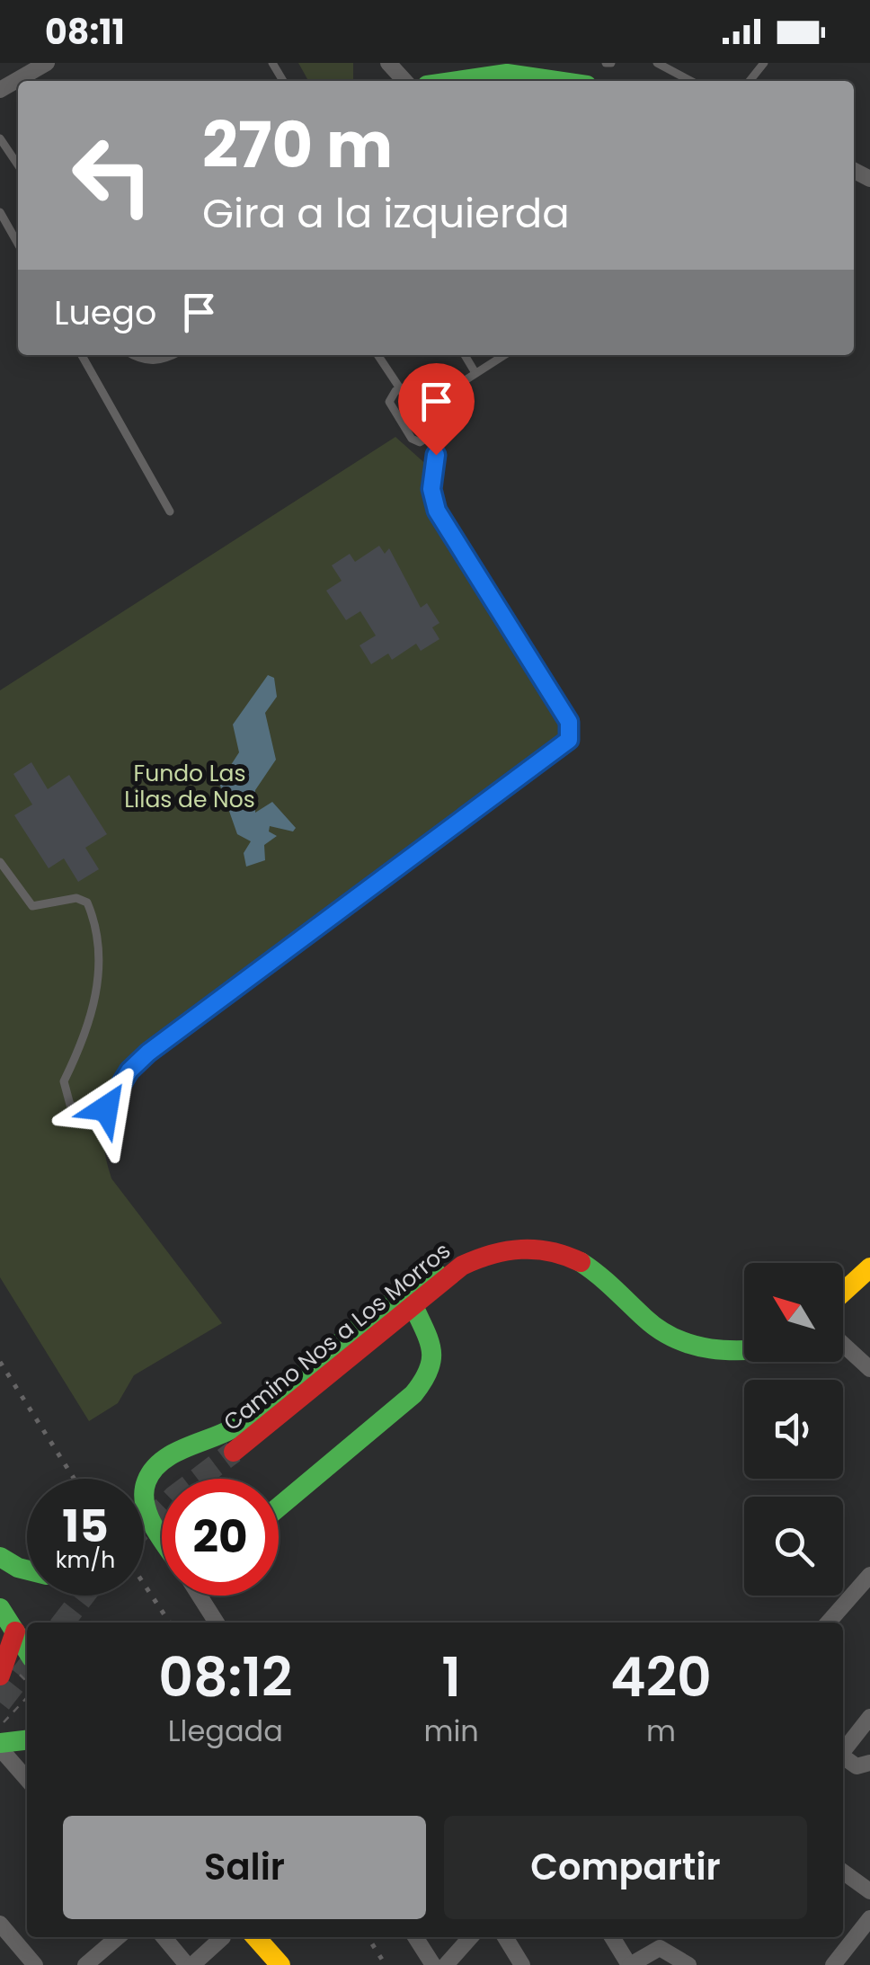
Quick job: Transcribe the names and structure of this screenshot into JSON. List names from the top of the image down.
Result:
{
  "streets": {
    "main road": ["Camino Nos a Los Morros"]
  },
  "parks": ["Fundo Las Lilas de Nos"],
  "north": "top left",
  "page": {
    "status": "08:11",
    "turn": ["270 m", "Gira a la izquierda"],
    "then": "Luego",
    "speed": "15 km/h",
    "limit": "20",
    "eta": [
      "08:12",
      "Llegada",
      "1",
      "min",
      "420",
      "m"
    ],
    "buttons": ["Salir", "Compartir"]
  }
}
